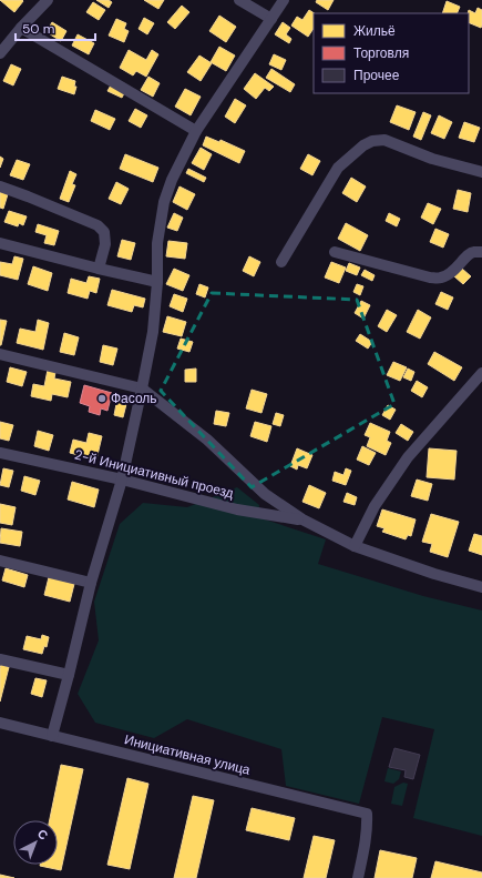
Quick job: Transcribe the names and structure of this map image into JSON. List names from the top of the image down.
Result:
{
  "streets": {
    "street": ["2-й Инициативный проезд", "Инициативная улица"]
  },
  "places": ["Фасоль"],
  "legend": ["Жильё", "Торговля", "Прочее"],
  "scale_bar": "50 m",
  "north": "top right"
}
